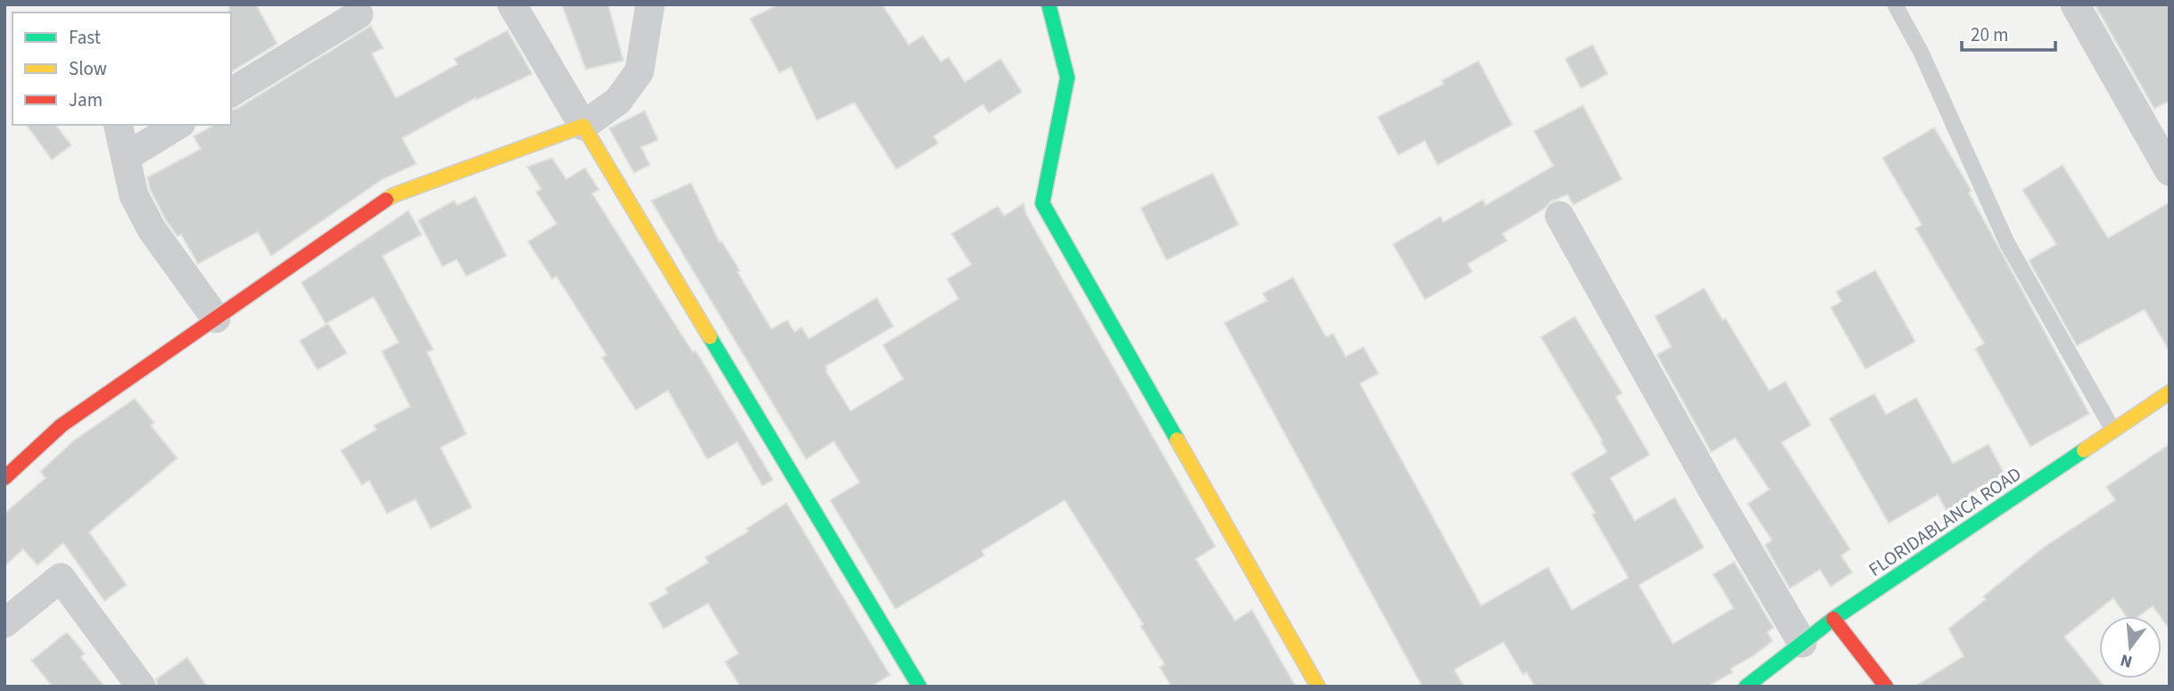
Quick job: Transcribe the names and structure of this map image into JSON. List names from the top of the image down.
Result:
{
  "streets": {
    "street": ["FLORIDABLANCA ROAD"]
  },
  "legend": ["Fast", "Slow", "Jam"],
  "scale_bar": "20 m",
  "north": "bottom"
}
